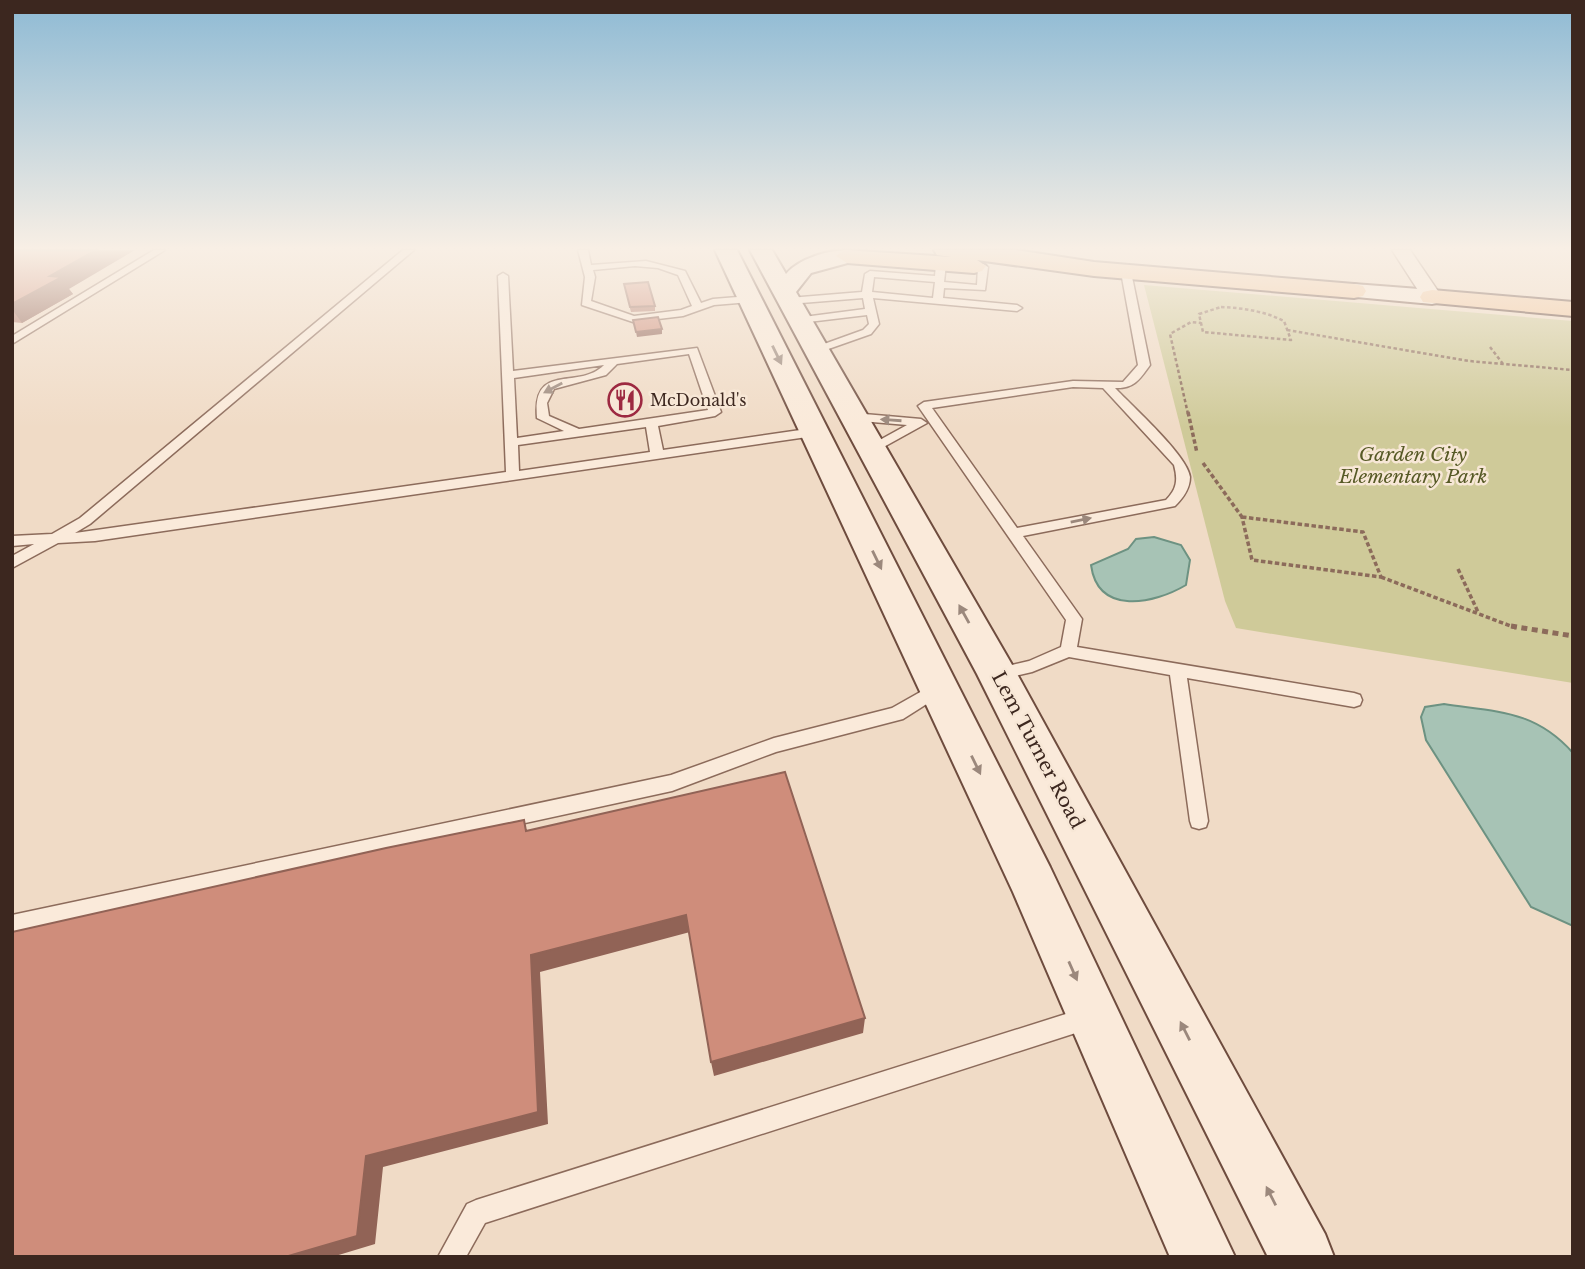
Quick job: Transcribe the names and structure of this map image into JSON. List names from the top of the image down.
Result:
{
  "streets": {
    "main road": ["Lem Turner Road"]
  },
  "parks": ["Garden City Elementary Park"],
  "places": {
    "restaurant": ["McDonald's"]
  }
}
